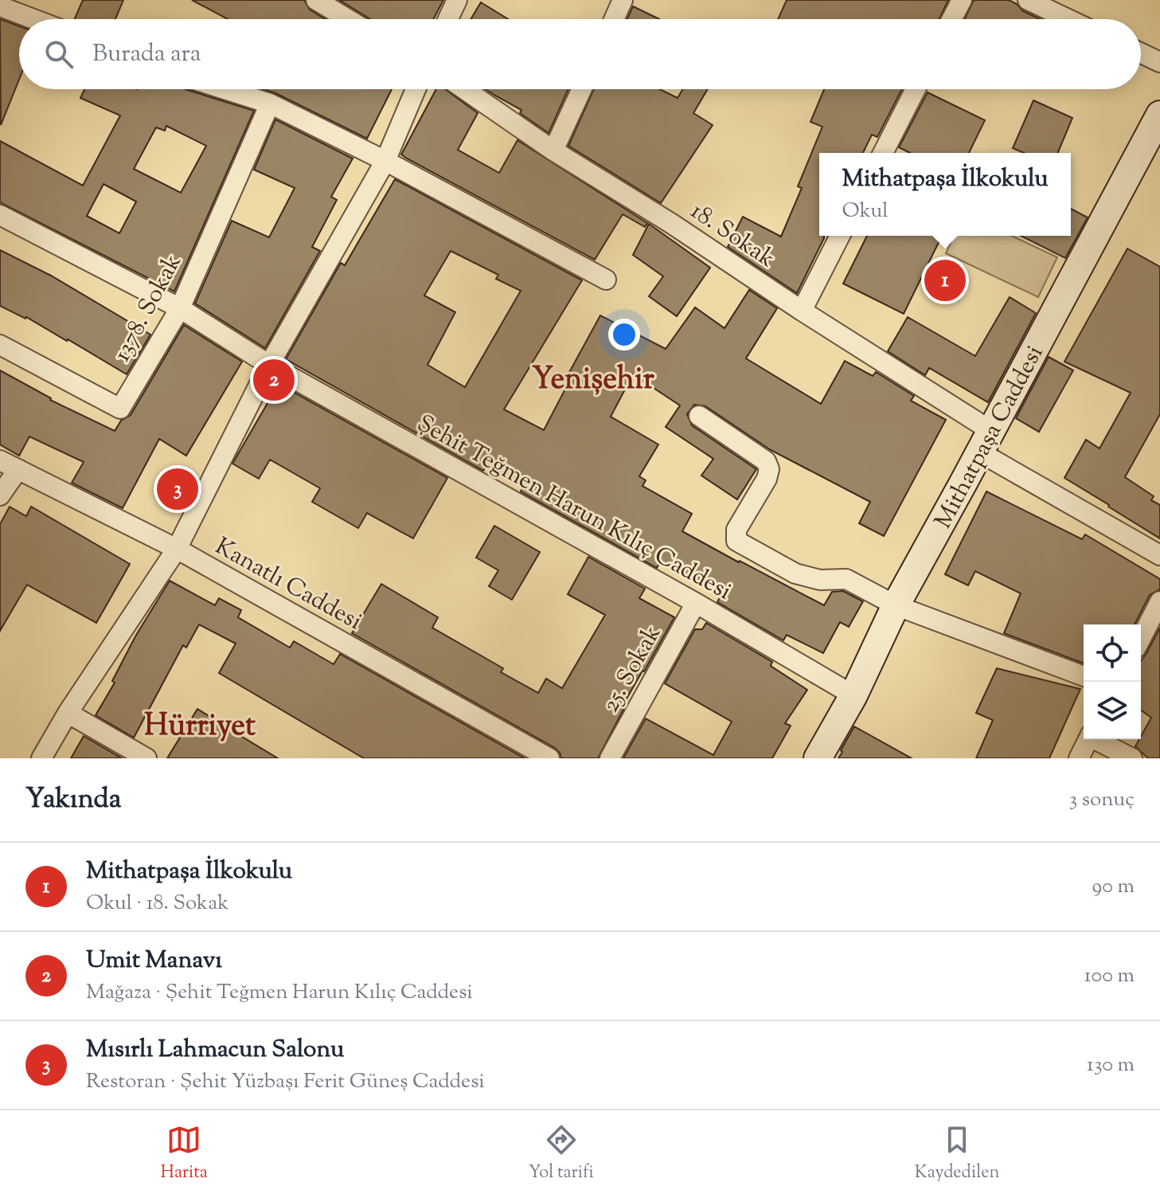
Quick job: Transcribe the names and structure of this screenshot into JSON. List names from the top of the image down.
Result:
{
  "streets": {
    "street": [
      "18. Sokak",
      "1378. Sokak",
      "Mithatpaşa Caddesi",
      "Şehit Teğmen Harun Kılıç Caddesi",
      "Kanatlı Caddesi",
      "25. Sokak"
    ]
  },
  "crossings": [
    ["18. Sokak", "Mithatpaşa Caddesi"],
    ["Mithatpaşa Caddesi", "Şehit Teğmen Harun Kılıç Caddesi"],
    ["Şehit Teğmen Harun Kılıç Caddesi", "25. Sokak"]
  ],
  "districts": ["Yenişehir", "Hürriyet"],
  "page": {
    "search": "Burada ara",
    "popup": ["Mithatpaşa İlkokulu", "Okul"],
    "pins": ["1", "2", "3"],
    "heading": ["Yakında", "3 sonuç"],
    "list": [
      {
        "mark": "1",
        "name": "Mithatpaşa İlkokulu",
        "note": "Okul · 18. Sokak",
        "value": "90 m"
      },
      {
        "mark": "2",
        "name": "Umit Manavı",
        "note": "Mağaza · Şehit Teğmen Harun Kılıç Caddesi",
        "value": "100 m"
      },
      {
        "mark": "3",
        "name": "Mısırlı Lahmacun Salonu",
        "note": "Restoran · Şehit Yüzbaşı Ferit Güneş Caddesi",
        "value": "130 m"
      }
    ],
    "nav": ["Harita", "Yol tarifi", "Kaydedilen"]
  }
}
